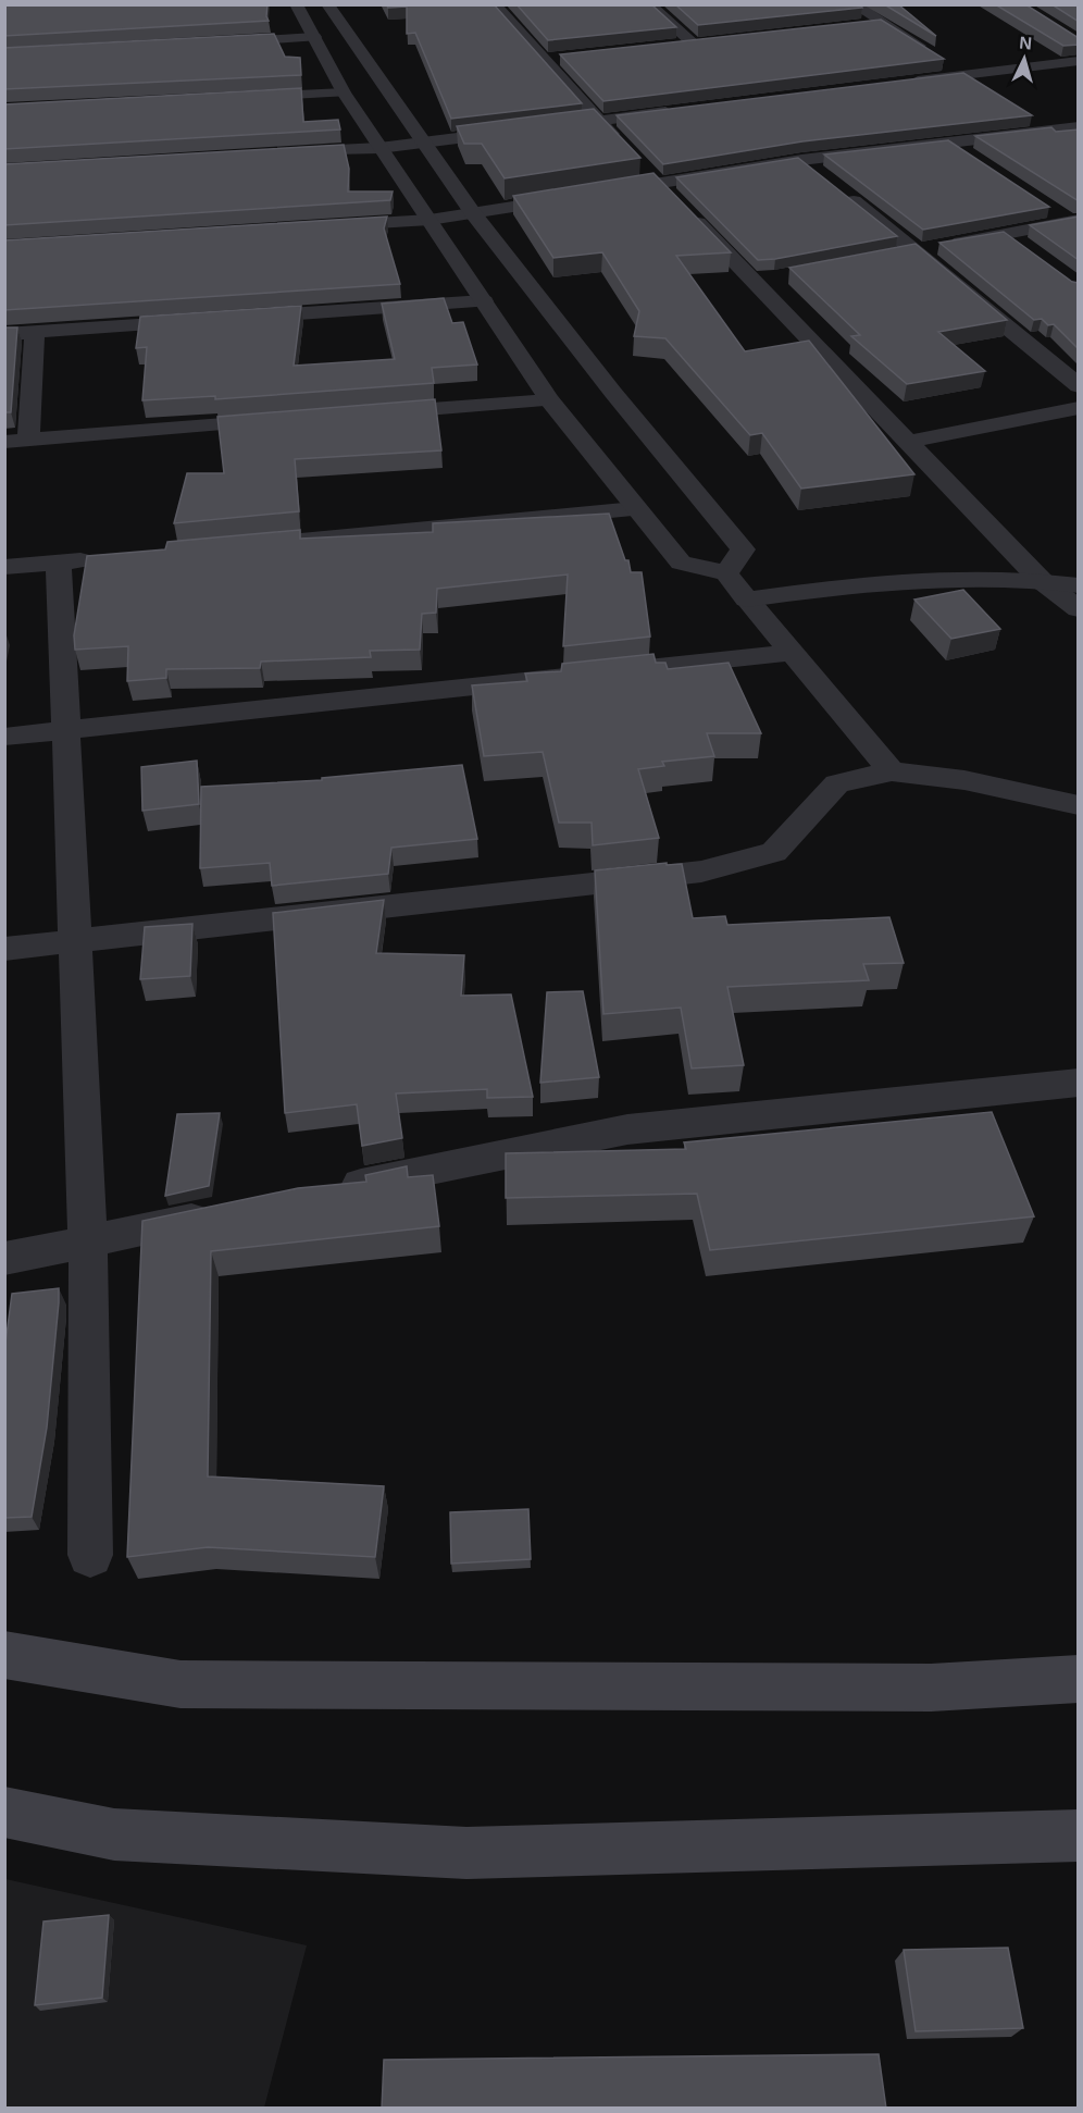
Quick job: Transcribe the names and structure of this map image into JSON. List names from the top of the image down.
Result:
{
  "north": "top"
}
